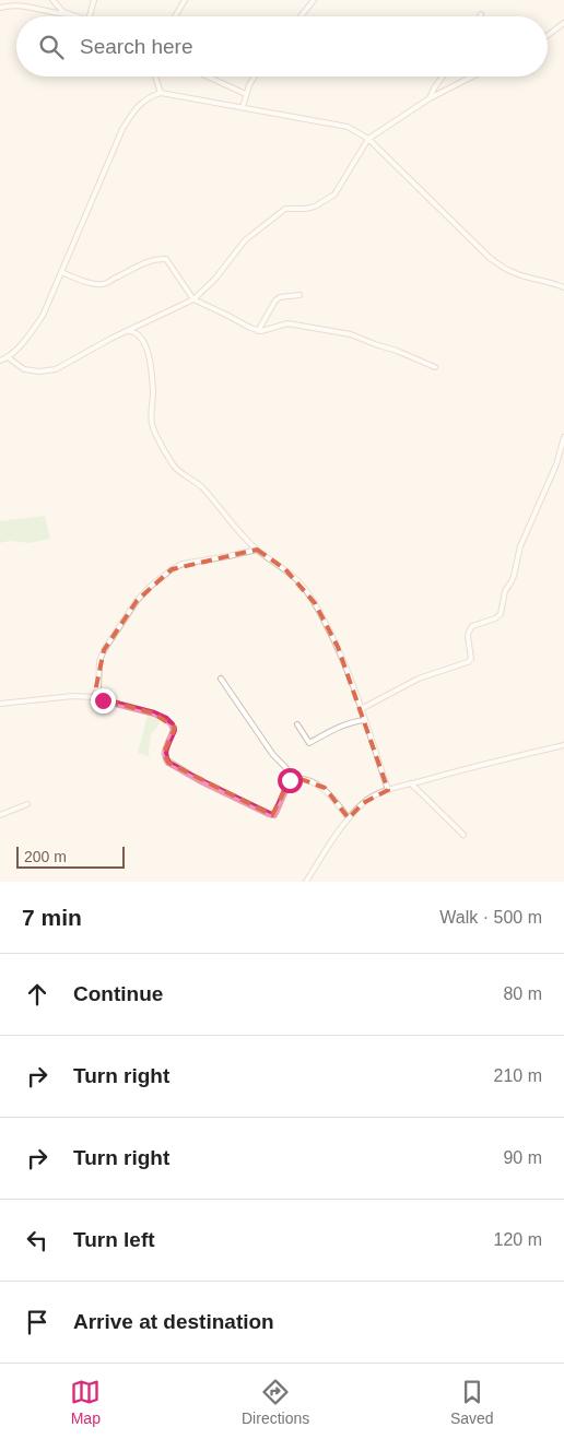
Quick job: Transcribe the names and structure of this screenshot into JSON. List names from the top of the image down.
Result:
{
  "scale_bar": "200 m",
  "page": {
    "search": "Search here",
    "scale": "200 m",
    "heading": ["7 min", "Walk · 500 m"],
    "list": [
      ["Continue", "80 m"],
      ["Turn right", "210 m"],
      ["Turn right", "90 m"],
      ["Turn left", "120 m"],
      "Arrive at destination"
    ],
    "nav": ["Map", "Directions", "Saved"]
  }
}
